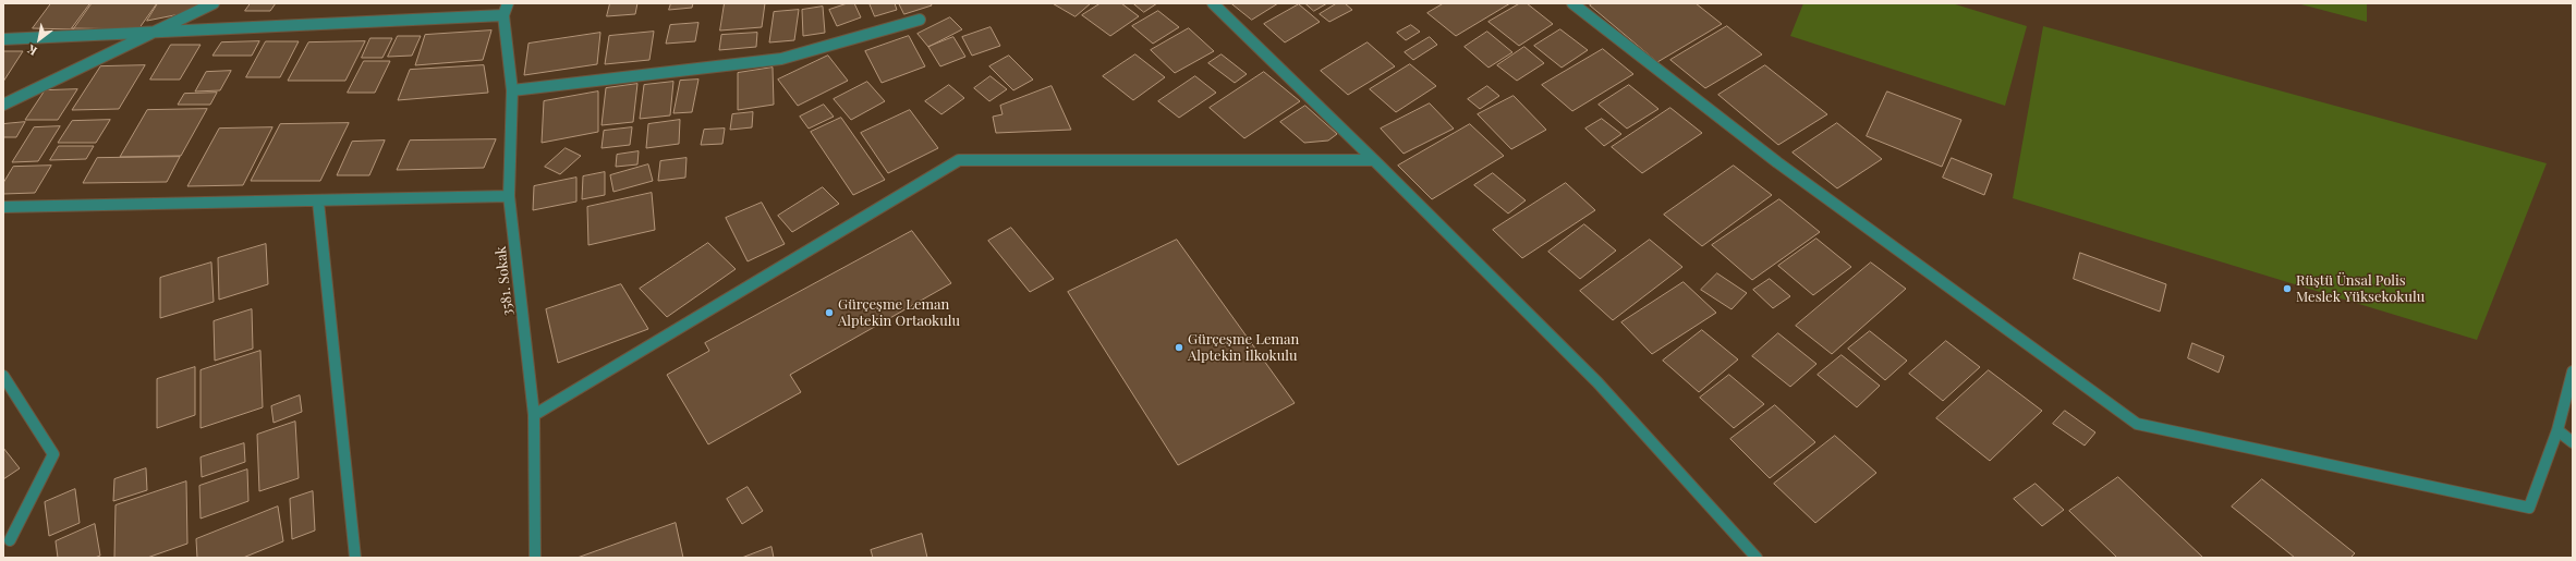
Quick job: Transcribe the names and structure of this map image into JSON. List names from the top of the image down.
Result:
{
  "streets": {
    "street": ["3581. Sokak"]
  },
  "places": ["Rüştü Ünsal Polis Meslek Yüksekokulu", "Gürçeşme Leman Alptekin Ortaokulu", "Gürçeşme Leman Alptekin İlkokulu"],
  "north": "bottom left"
}
